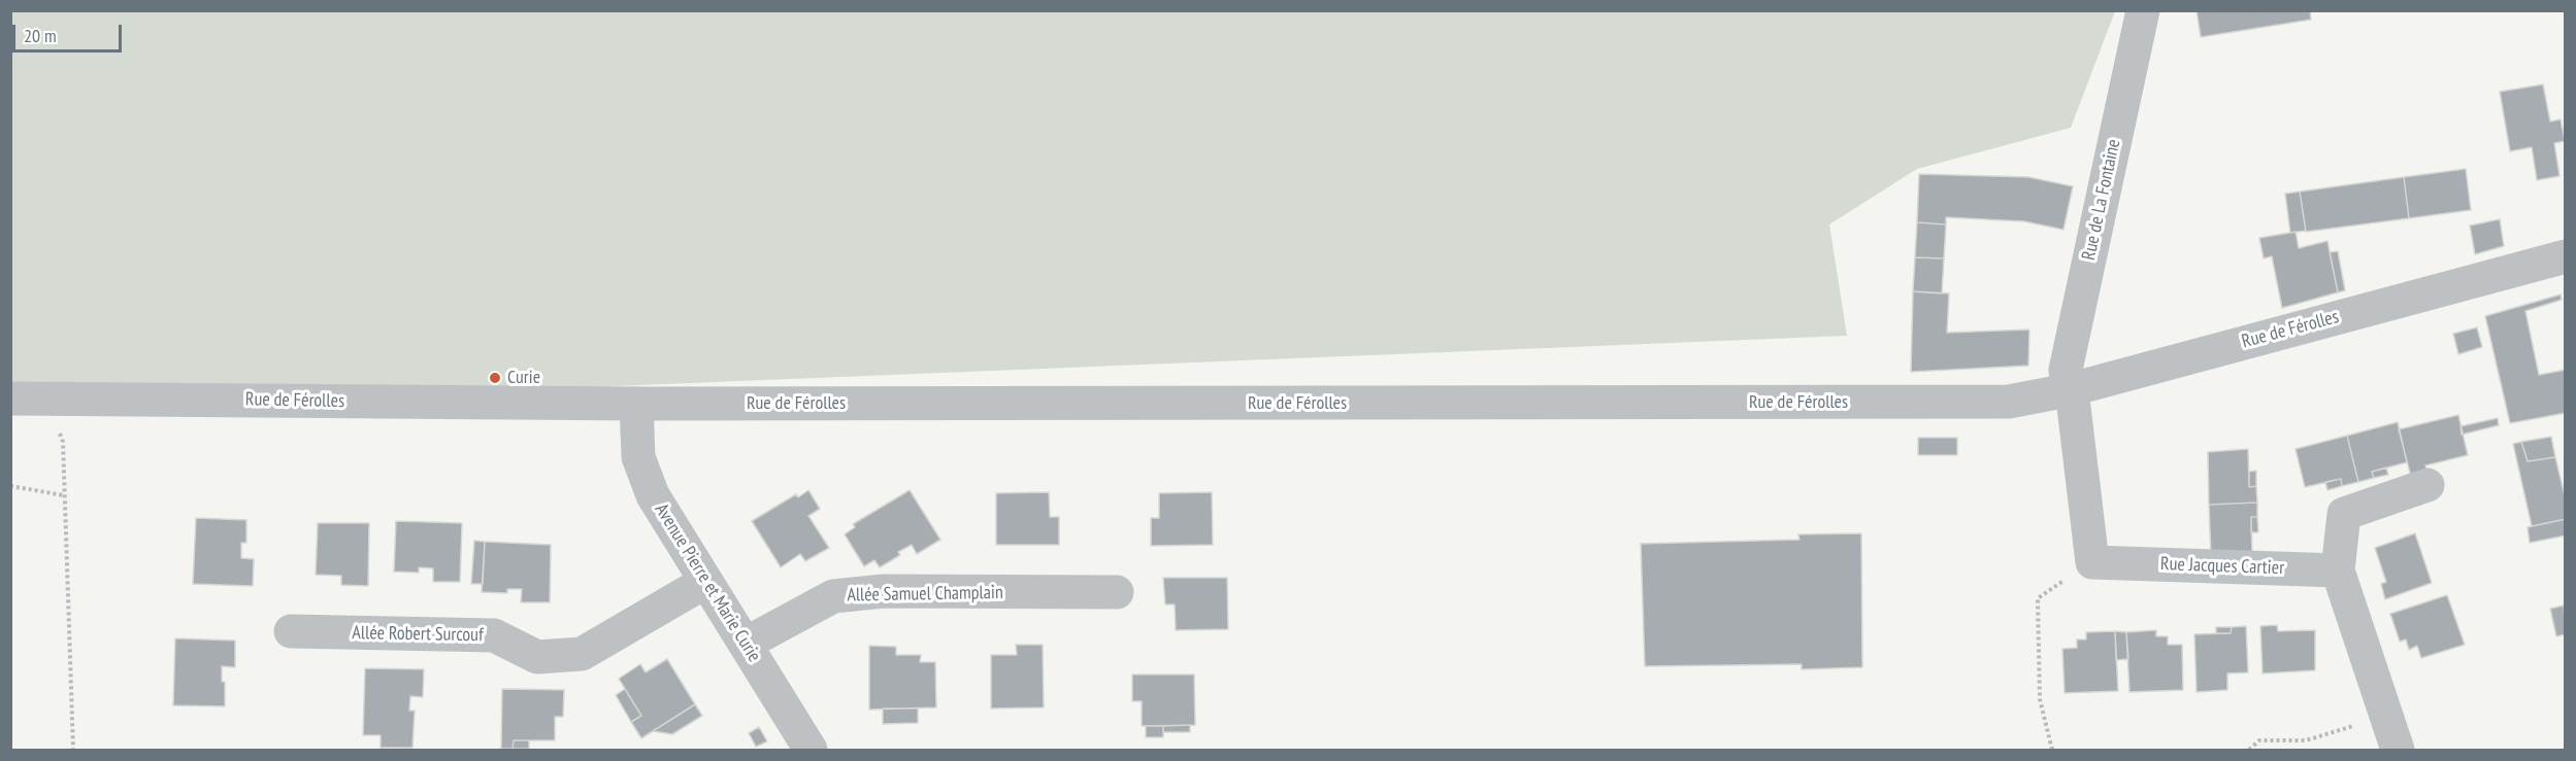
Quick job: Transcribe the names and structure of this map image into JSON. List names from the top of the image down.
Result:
{
  "streets": {
    "street": [
      "Rue de La Fontaine",
      "Rue de Férolles",
      "Rue Jacques Cartier",
      "Avenue Pierre et Marie Curie",
      "Allée Samuel Champlain",
      "Allée Robert Surcouf"
    ]
  },
  "crossings": [
    ["Rue de La Fontaine", "Rue de Férolles"],
    ["Rue de Férolles", "Avenue Pierre et Marie Curie"],
    ["Avenue Pierre et Marie Curie", "Allée Samuel Champlain"],
    ["Avenue Pierre et Marie Curie", "Allée Robert Surcouf"]
  ],
  "places": ["Curie"],
  "scale_bar": "20 m"
}
